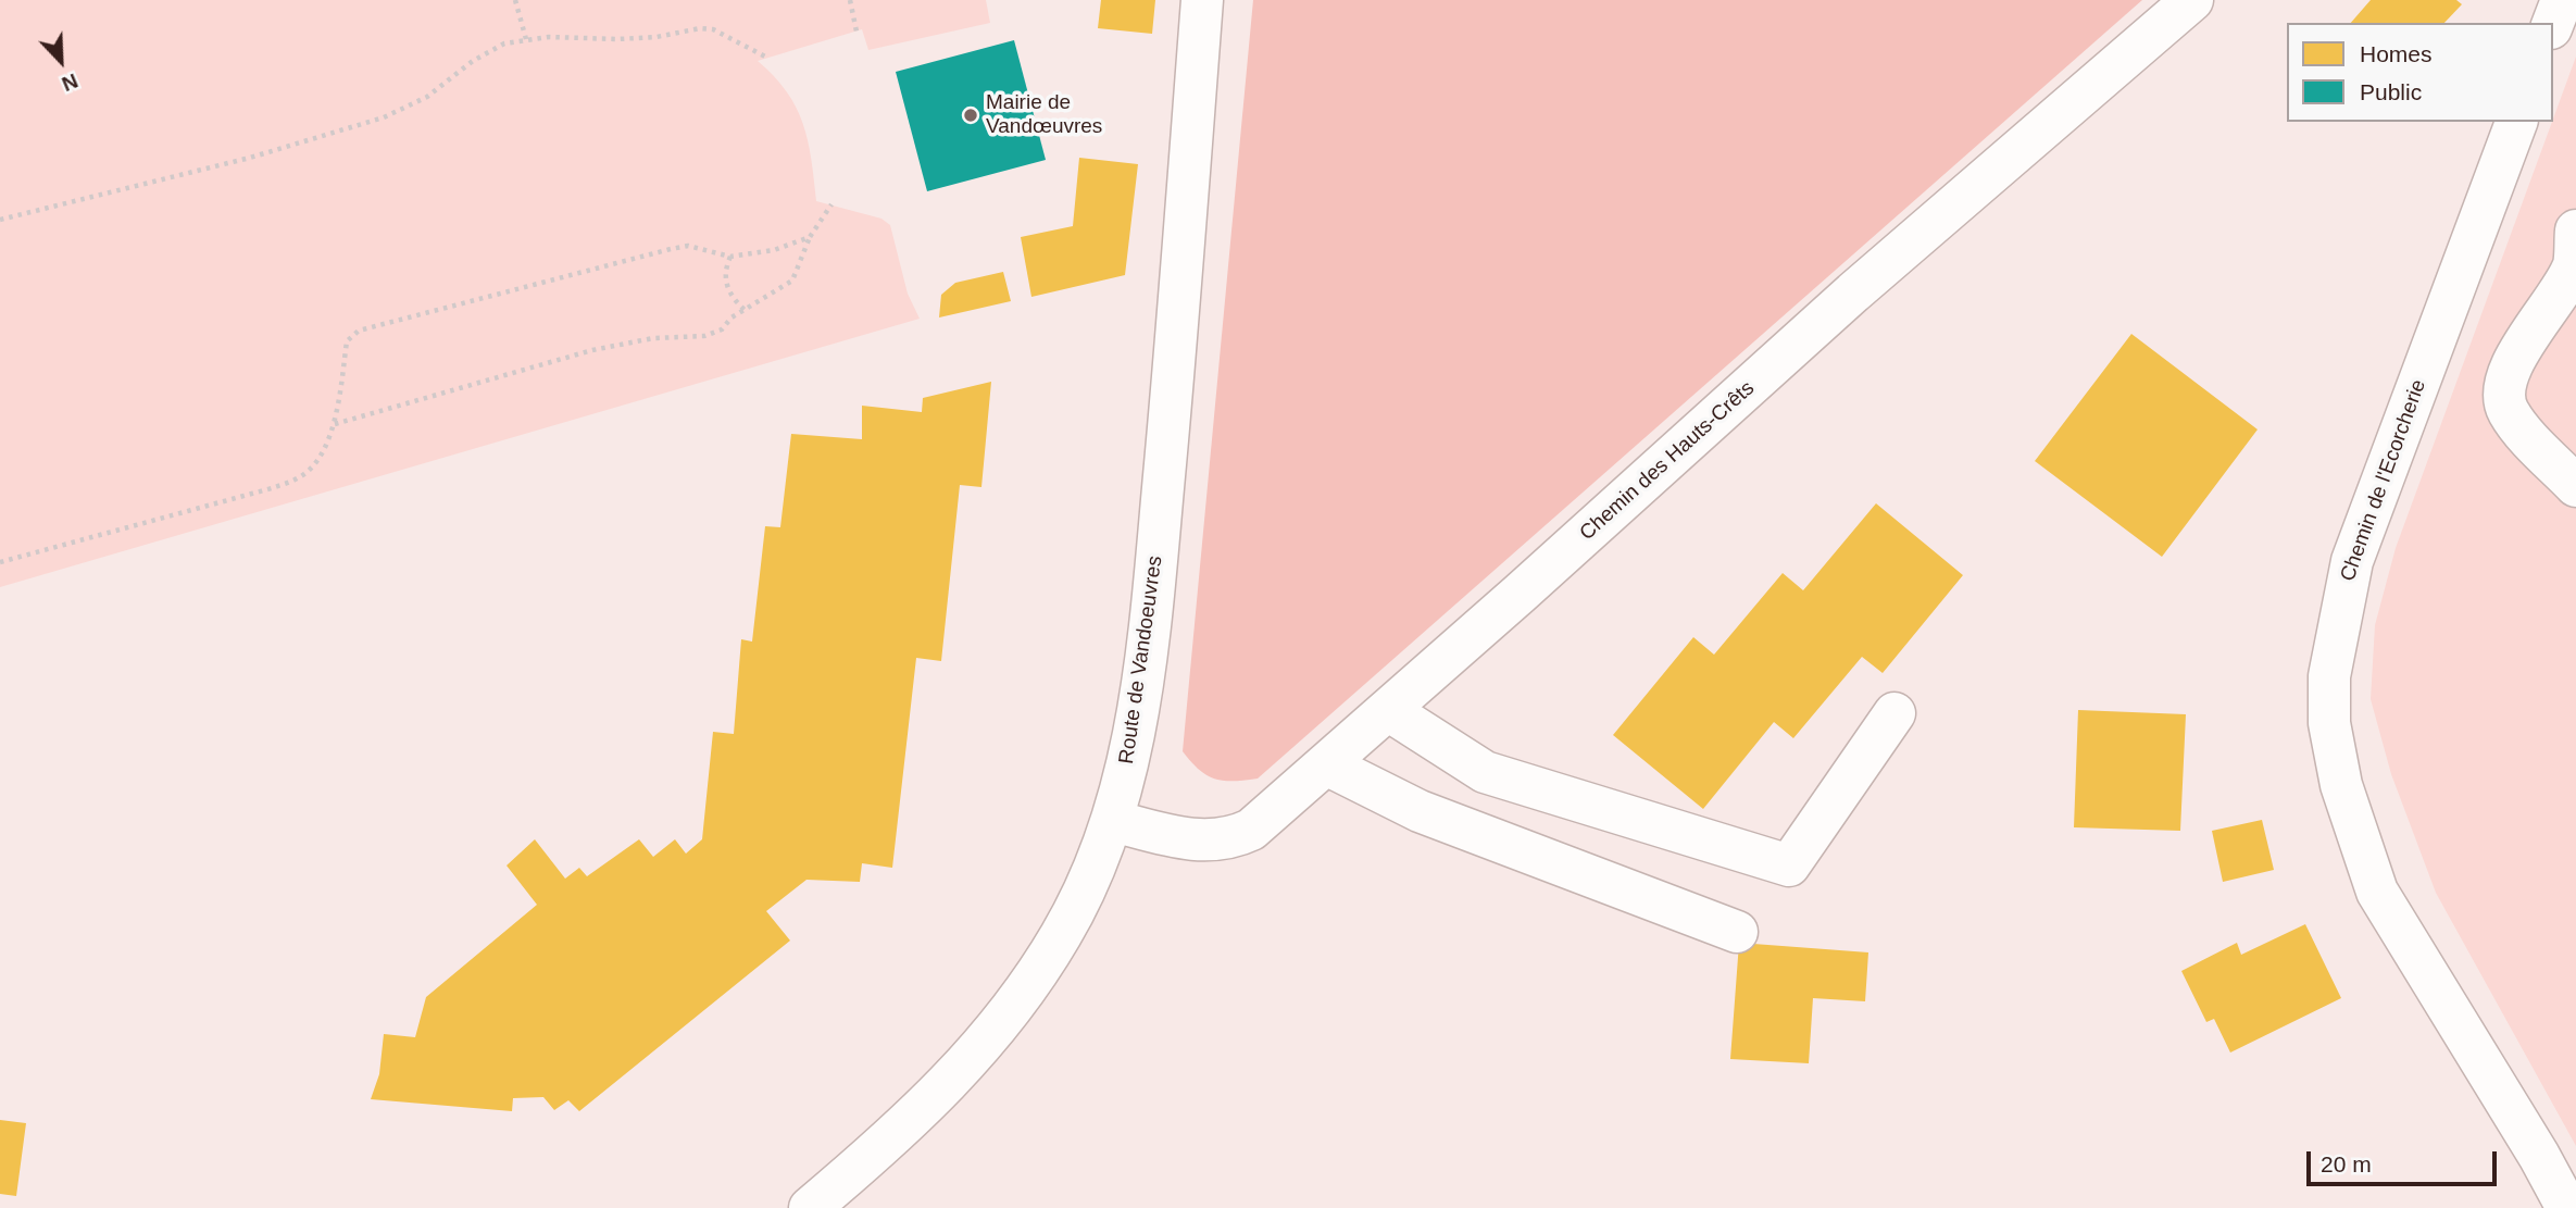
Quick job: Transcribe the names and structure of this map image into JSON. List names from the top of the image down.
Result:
{
  "streets": {
    "street": ["Chemin des Hauts-Crêts", "Chemin de l'Ecorcherie", "Route de Vandoeuvres"]
  },
  "crossings": [
    ["Chemin des Hauts-Crêts", "Route de Vandoeuvres"]
  ],
  "places": ["Mairie de Vandœuvres"],
  "legend": ["Homes", "Public"],
  "scale_bar": "20 m",
  "north": "bottom right"
}
